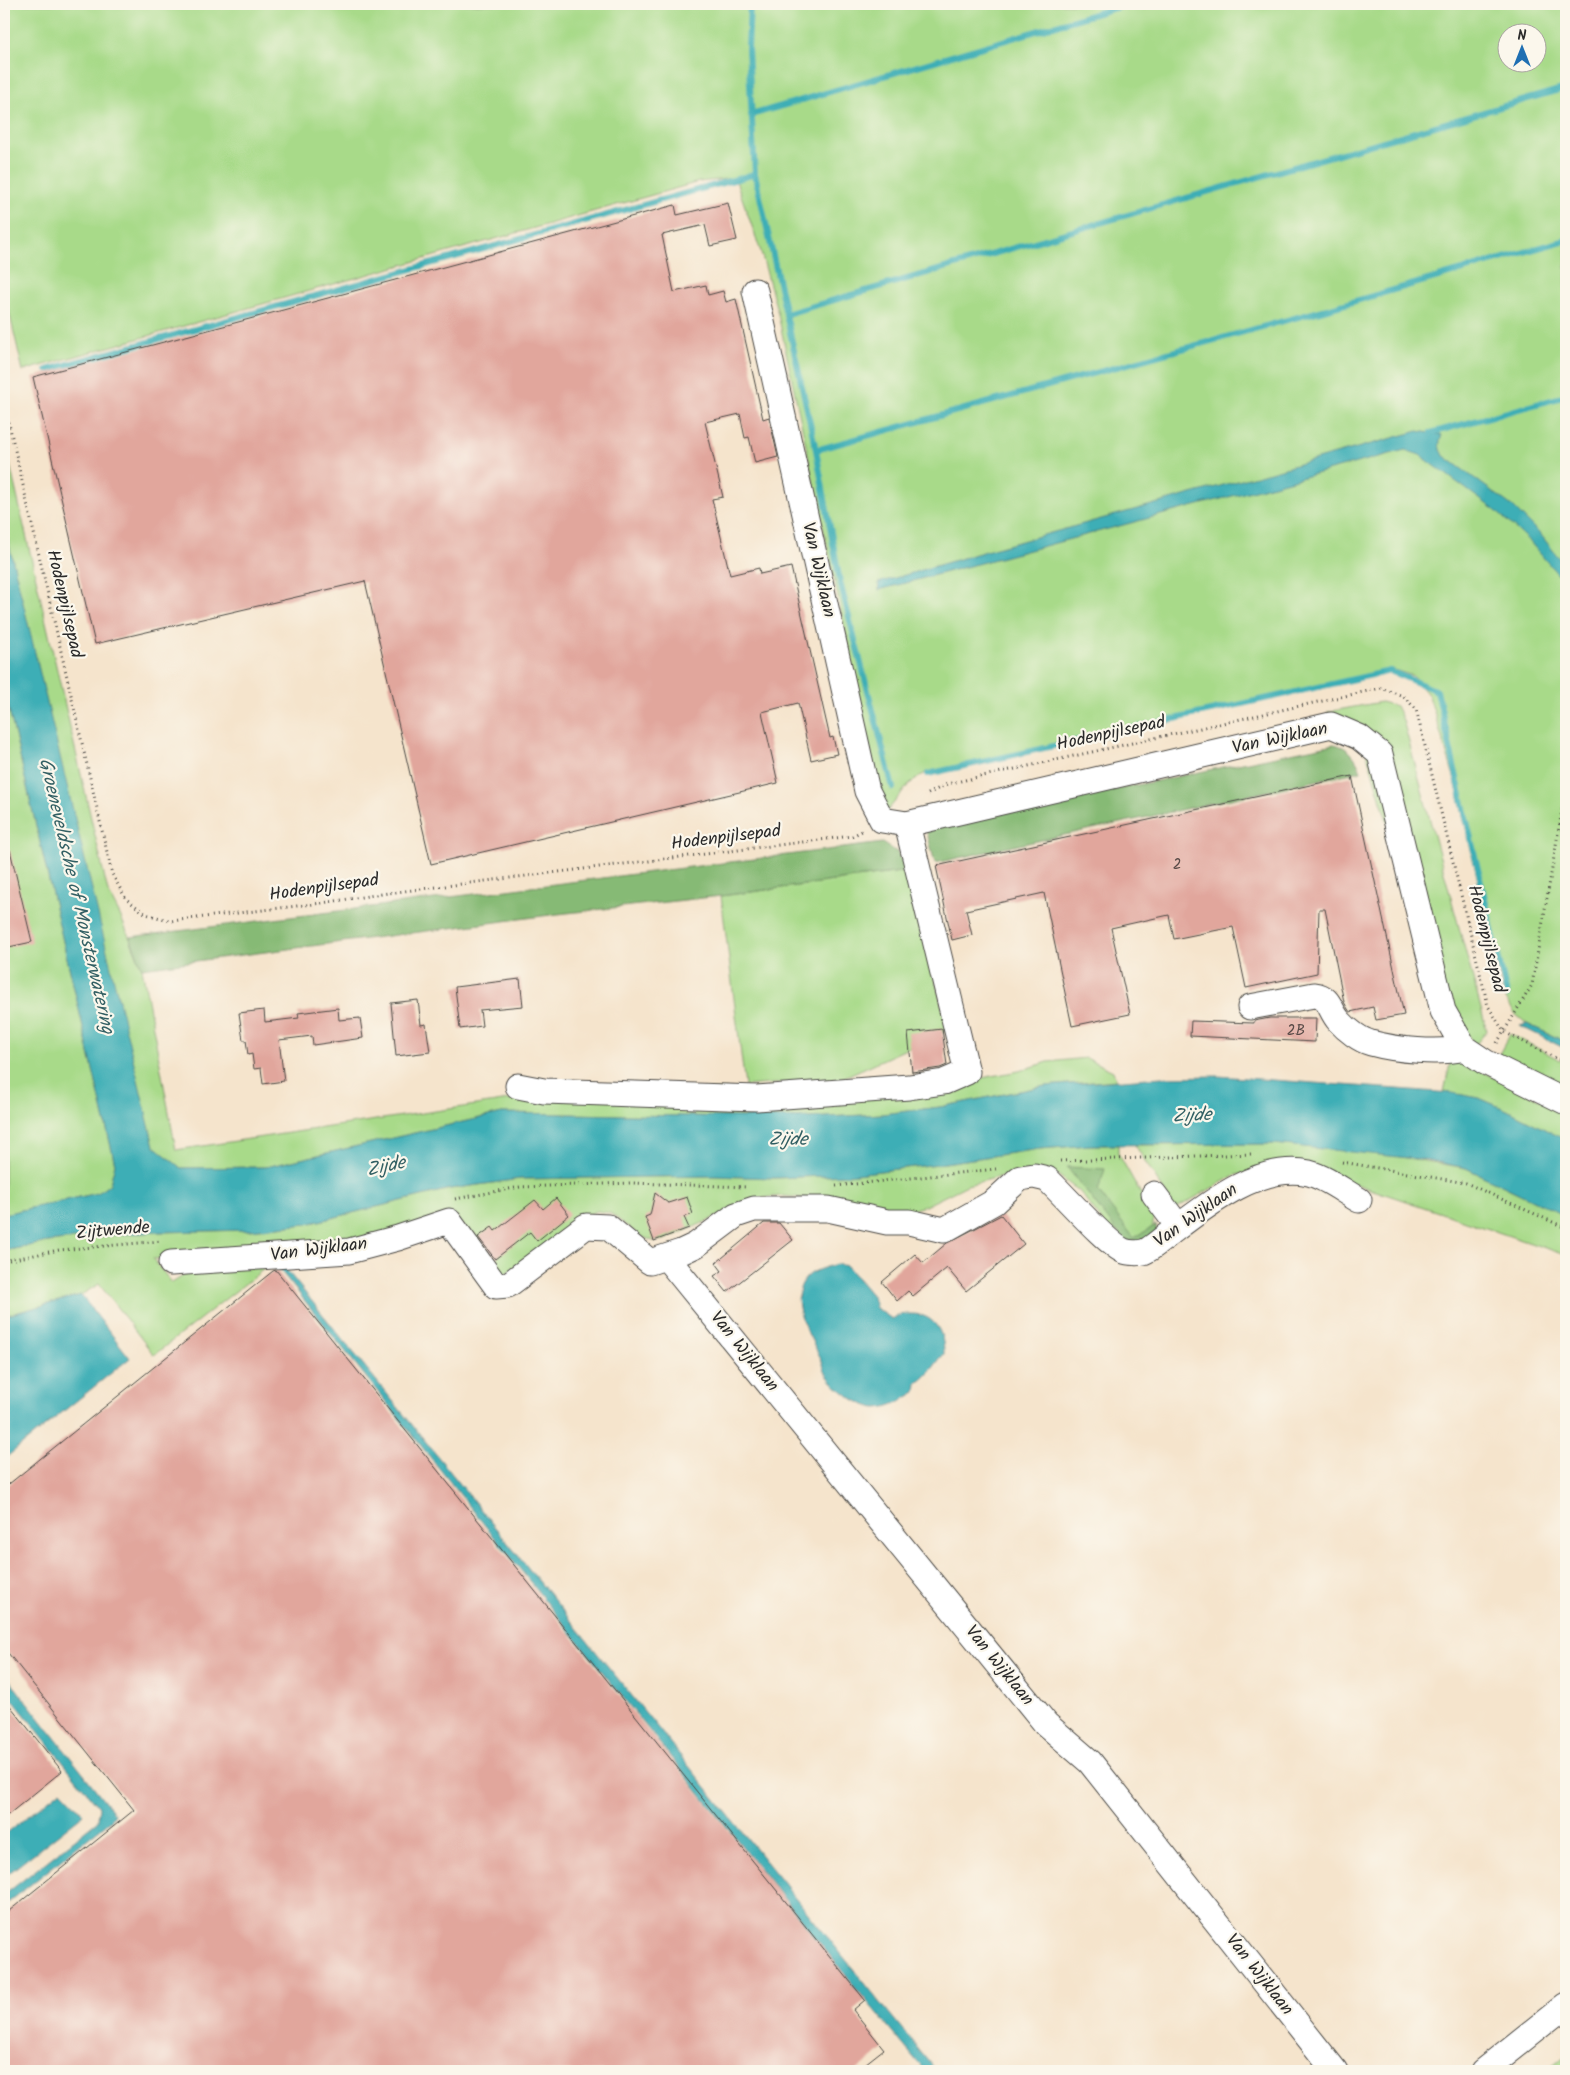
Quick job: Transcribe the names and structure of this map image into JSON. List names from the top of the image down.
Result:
{
  "streets": {
    "street": ["Van Wijklaan"],
    "path": ["Hodenpijlsepad", "Zijtwende"]
  },
  "crossings": [
    ["Van Wijklaan", "Hodenpijlsepad"],
    ["Van Wijklaan", "Zijtwende"]
  ],
  "water": ["Groeneveldsche of Monsterwatering", "Zijde"],
  "house_numbers": ["2", "2B"],
  "north": "top"
}
